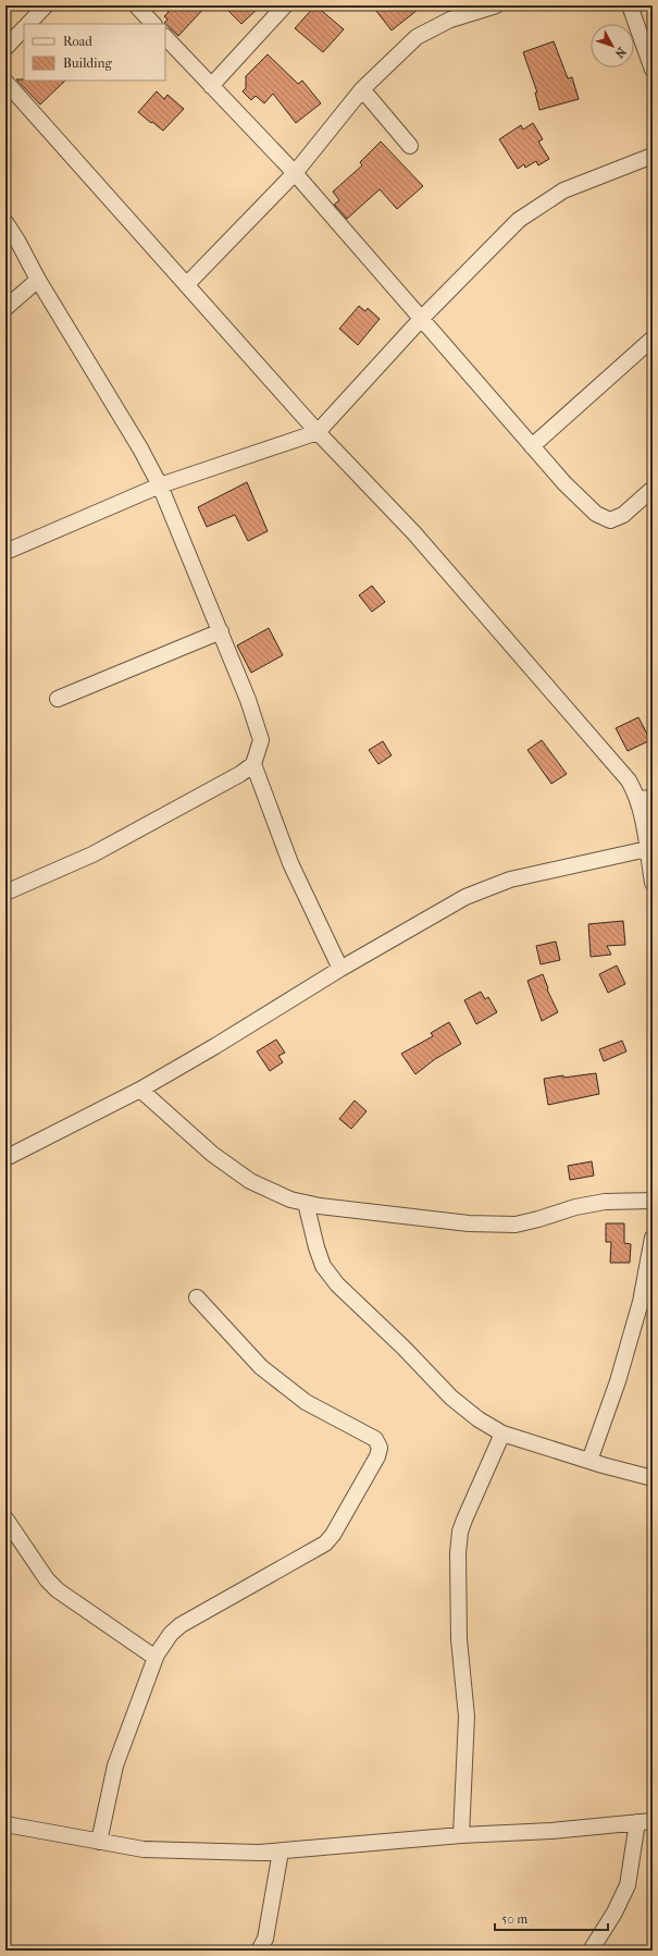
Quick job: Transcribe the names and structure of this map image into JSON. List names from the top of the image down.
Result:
{
  "legend": ["Road", "Building"],
  "scale_bar": "50 m",
  "north": "bottom right"
}
